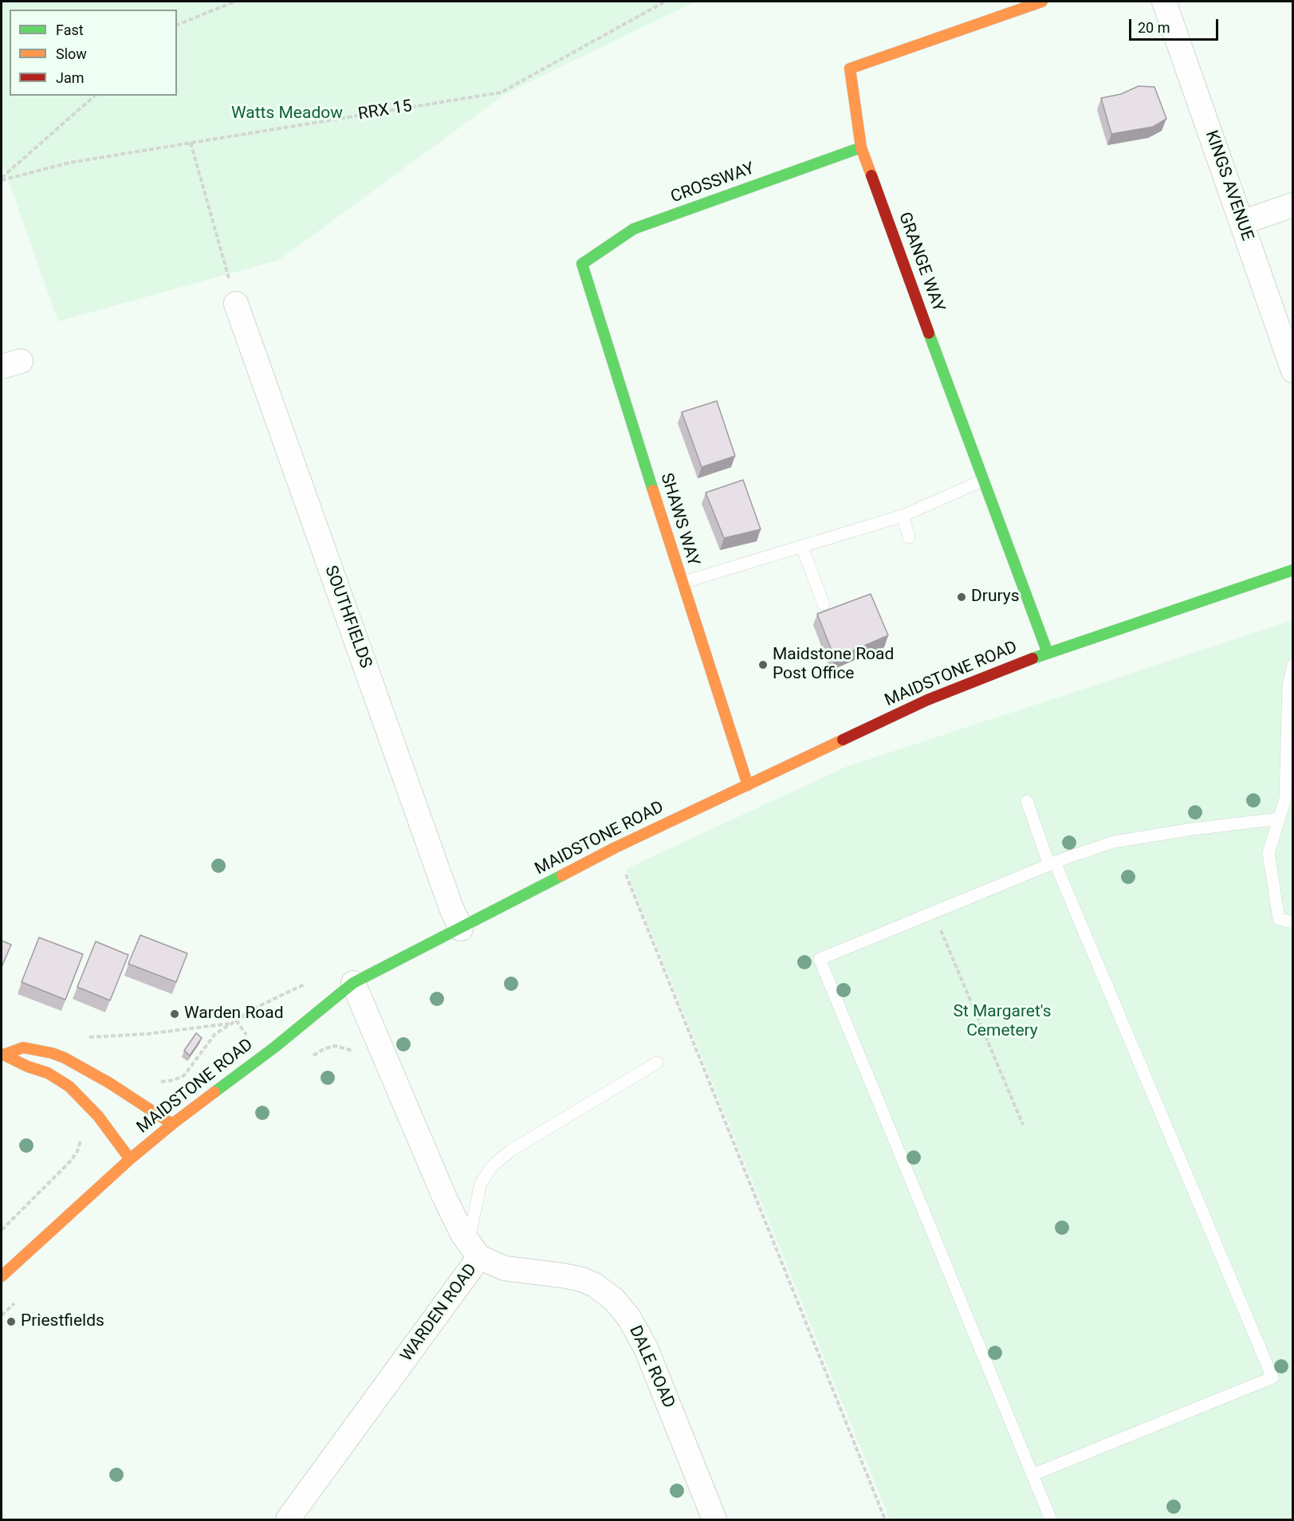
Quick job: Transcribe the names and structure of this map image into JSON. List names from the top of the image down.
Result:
{
  "streets": {
    "street": [
      "CROSSWAY",
      "KINGS AVENUE",
      "GRANGE WAY",
      "SHAWS WAY",
      "SOUTHFIELDS",
      "MAIDSTONE ROAD",
      "WARDEN ROAD",
      "DALE ROAD"
    ],
    "path": ["RRX 15"]
  },
  "crossings": [
    ["CROSSWAY", "GRANGE WAY"],
    ["CROSSWAY", "SHAWS WAY"],
    ["GRANGE WAY", "MAIDSTONE ROAD"],
    ["SHAWS WAY", "MAIDSTONE ROAD"],
    ["SOUTHFIELDS", "MAIDSTONE ROAD"],
    ["MAIDSTONE ROAD", "WARDEN ROAD"],
    ["WARDEN ROAD", "DALE ROAD"]
  ],
  "parks": ["Watts Meadow", "St Margaret's Cemetery"],
  "places": [
    "Drurys",
    "Maidstone Road Post Office",
    "Warden Road",
    "Priestfields"
  ],
  "legend": ["Fast", "Slow", "Jam"],
  "scale_bar": "20 m"
}
